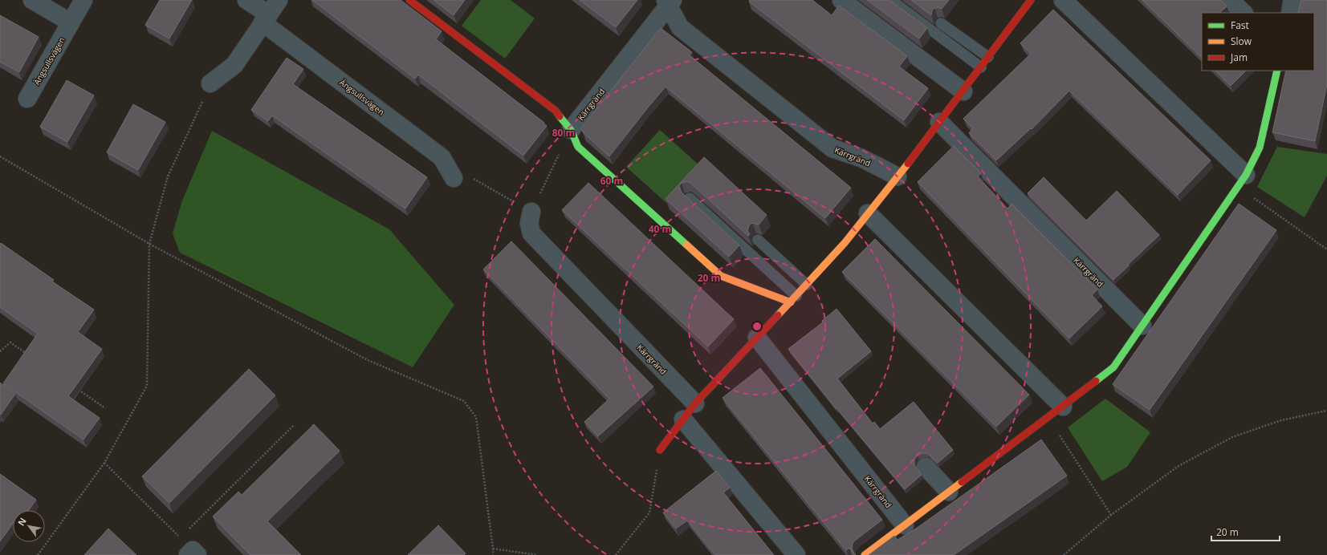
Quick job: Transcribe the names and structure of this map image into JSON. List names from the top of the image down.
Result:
{
  "streets": {
    "street": ["Ängsullsvägen", "Kärrgränd"]
  },
  "legend": ["Fast", "Slow", "Jam"],
  "scale_bar": "20 m",
  "north": "top left",
  "rings": [
    "80 m",
    "60 m",
    "40 m",
    "20 m"
  ]
}
